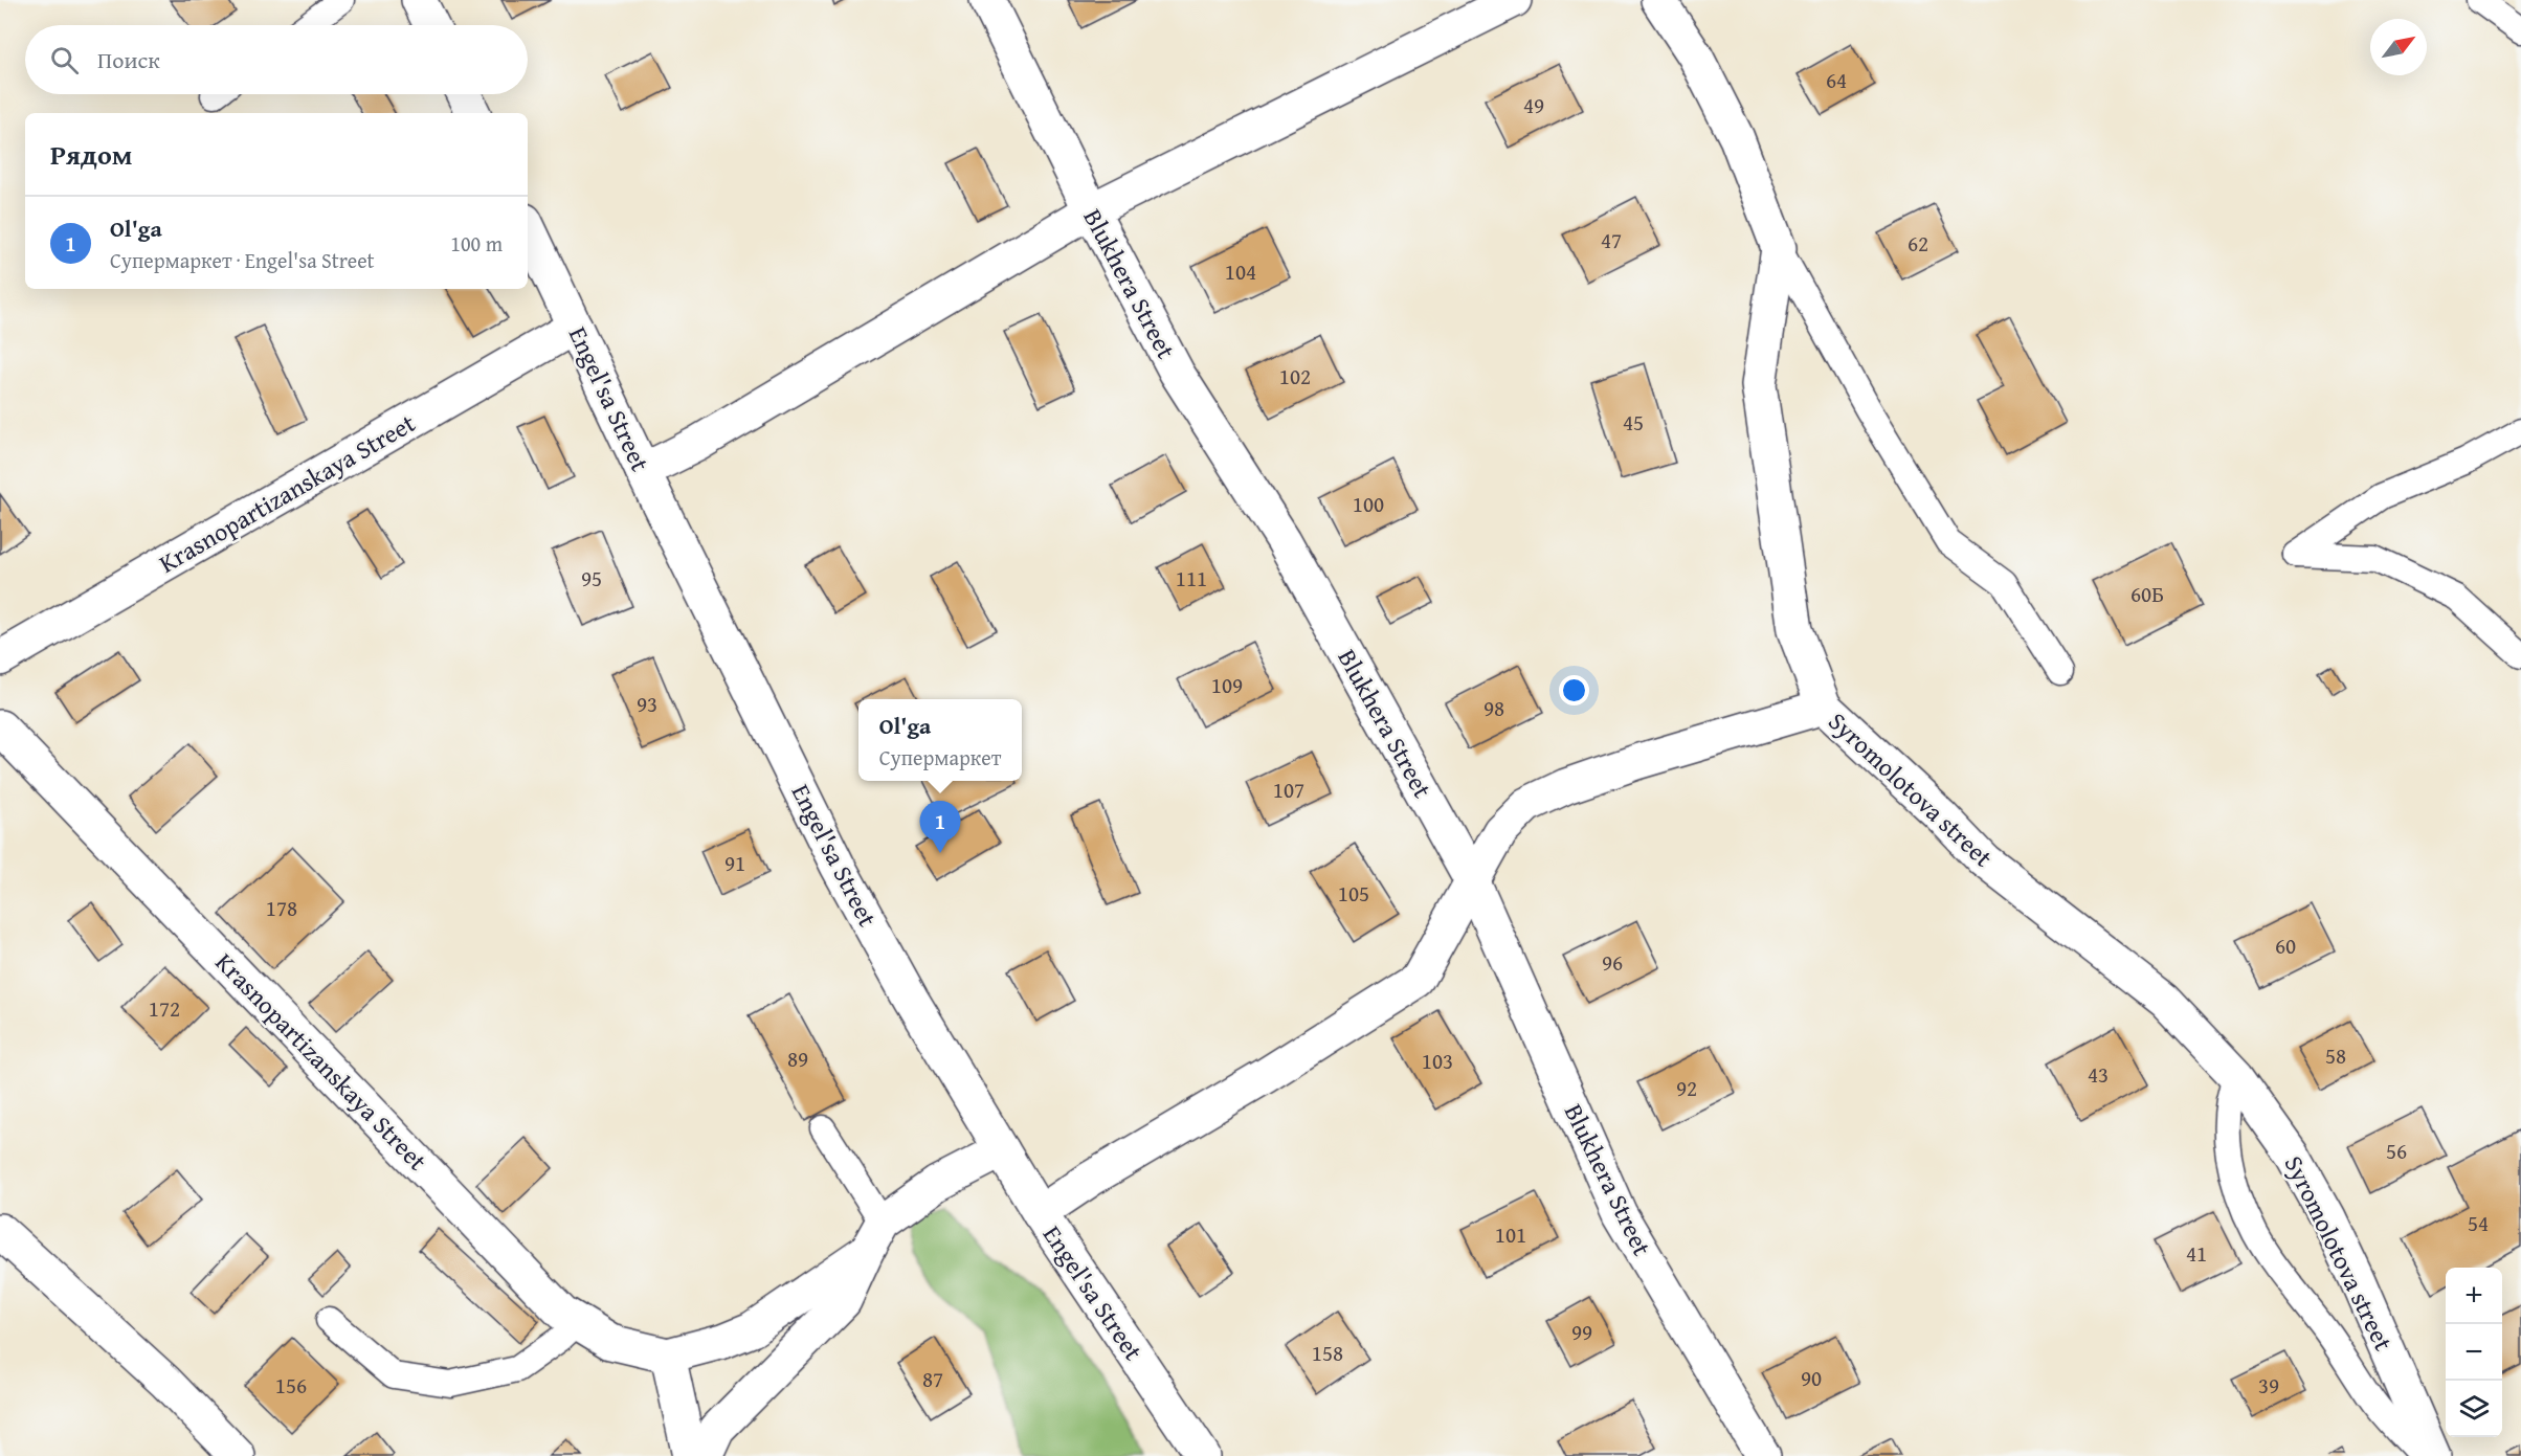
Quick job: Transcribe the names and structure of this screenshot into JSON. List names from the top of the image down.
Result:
{
  "streets": {
    "street": [
      "Blukhera Street",
      "Engel'sa Street",
      "Krasnopartizanskaya Street",
      "Syromolotova street"
    ]
  },
  "crossings": [
    ["Engel'sa Street", "Krasnopartizanskaya Street"]
  ],
  "house_numbers": [
    "64",
    "49",
    "47",
    "62",
    "104",
    "102",
    "45",
    "100",
    "95",
    "111",
    "60Б",
    "109",
    "93",
    "98",
    "107",
    "91",
    "105",
    "178",
    "60",
    "96",
    "172",
    "58",
    "89",
    "103",
    "43",
    "92",
    "56",
    "54",
    "101",
    "41",
    "99",
    "158",
    "90",
    "87",
    "156",
    "39"
  ],
  "north": "top right",
  "page": {
    "search": "Поиск",
    "heading": "Рядом",
    "list": [
      {
        "mark": "1",
        "name": "Ol'ga",
        "note": "Супермаркет · Engel'sa Street",
        "value": "100 m"
      }
    ],
    "popup": ["Ol'ga", "Супермаркет"],
    "pins": "1",
    "map_buttons": ["+", "−"]
  }
}
